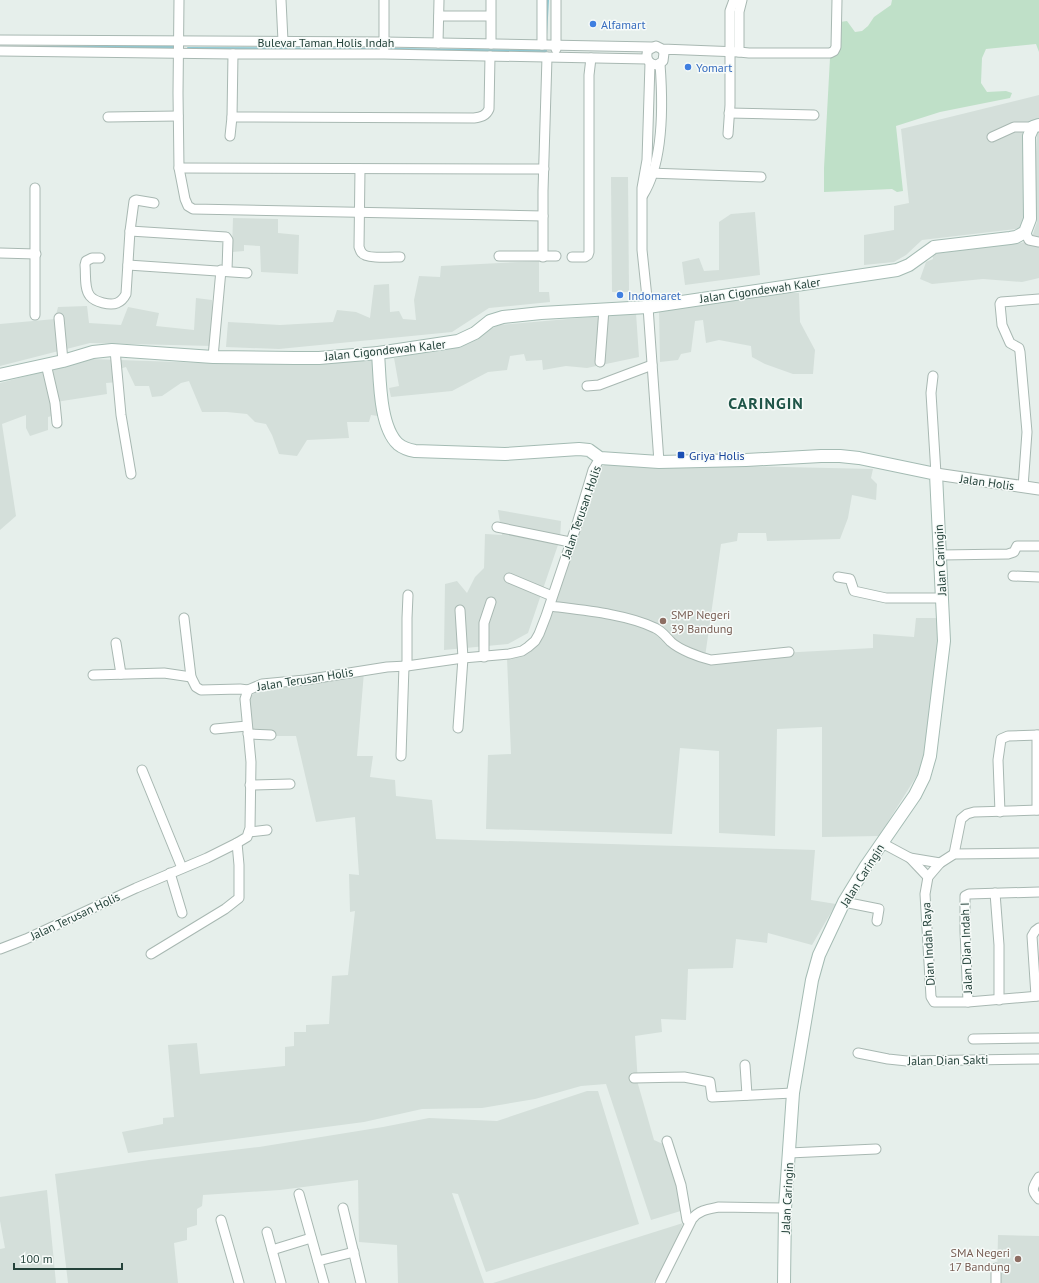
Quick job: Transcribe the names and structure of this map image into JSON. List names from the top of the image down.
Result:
{
  "streets": {
    "main road": ["Jalan Cigondewah Kaler", "Jalan Caringin"],
    "street": [
      "Bulevar Taman Holis Indah",
      "Jalan Holis",
      "Jalan Terusan Holis",
      "Dian Indah Raya",
      "Jalan Dian Indah I",
      "Jalan Dian Sakti"
    ]
  },
  "crossings": [
    ["Jalan Holis", "Jalan Caringin"],
    ["Dian Indah Raya", "Jalan Dian Indah I"]
  ],
  "districts": ["CARINGIN"],
  "places": {
    "other": [
      "Alfamart",
      "Yomart",
      "Indomaret",
      "SMP Negeri 39 Bandung",
      "SMA Negeri 17 Bandung"
    ],
    "transit": ["Griya Holis"]
  },
  "scale_bar": "100 m"
}
